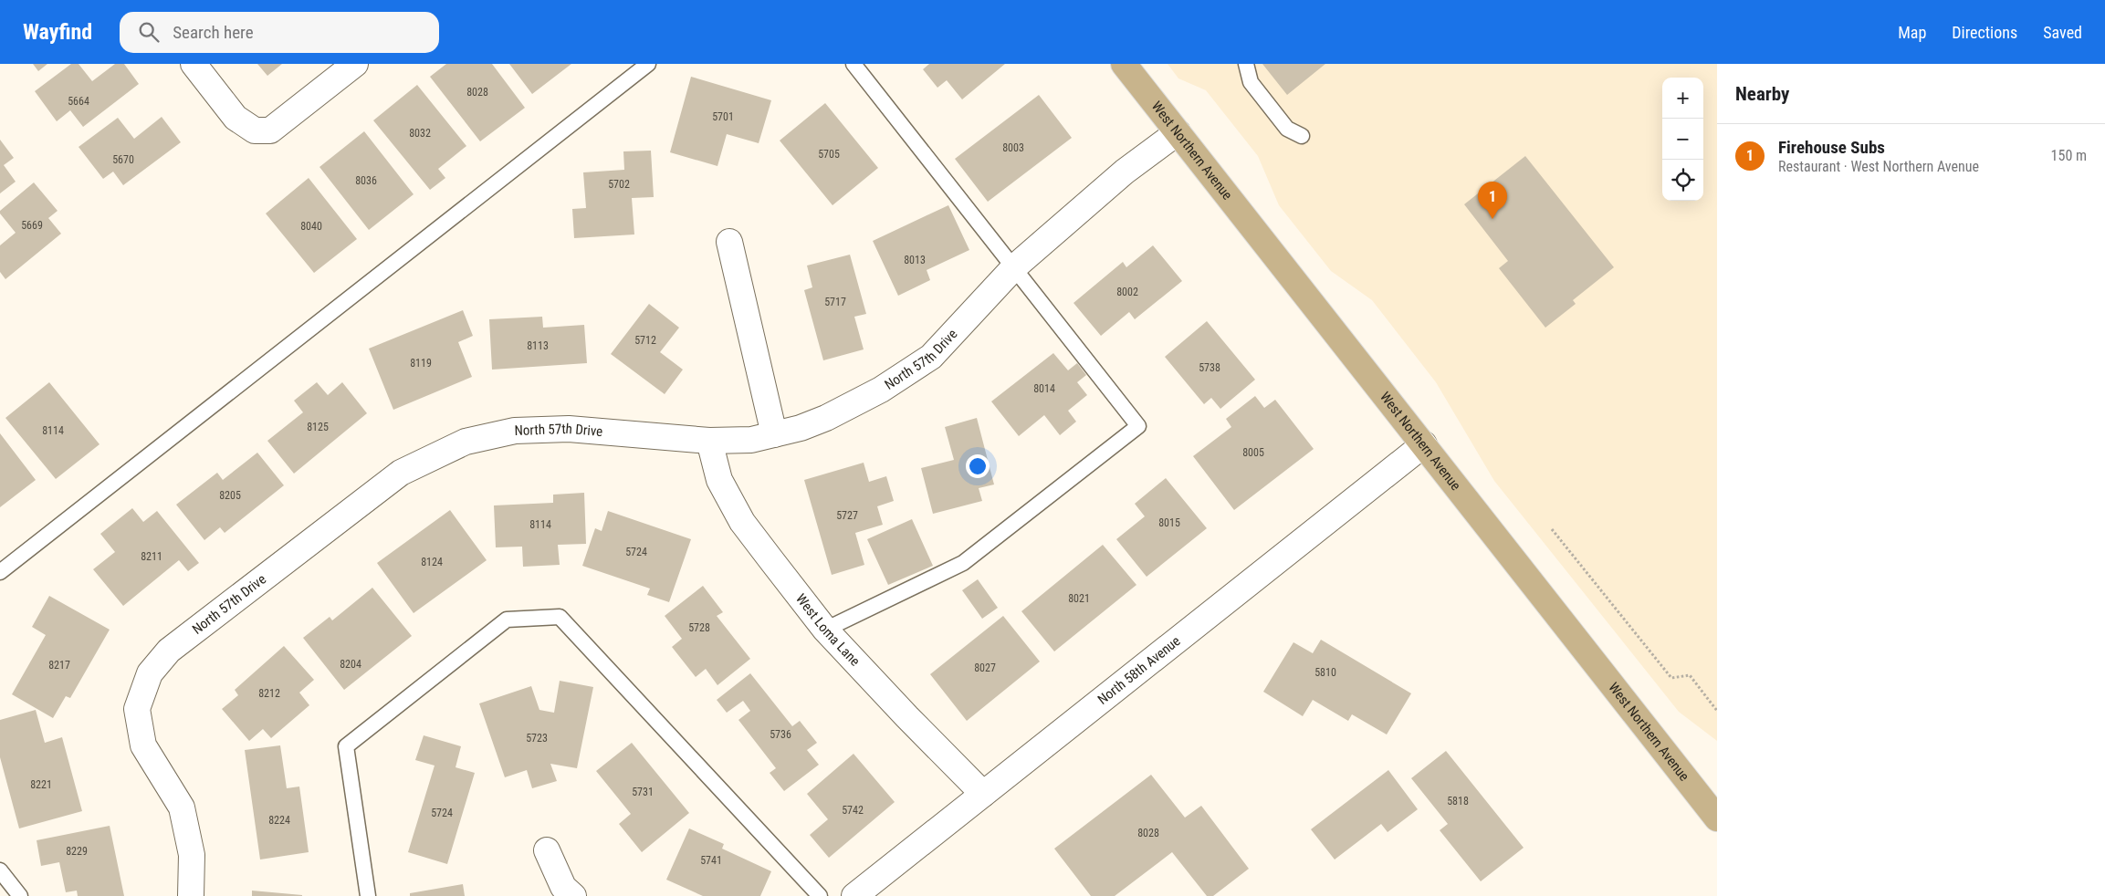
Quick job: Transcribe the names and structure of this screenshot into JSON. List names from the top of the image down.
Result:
{
  "streets": {
    "main road": ["West Northern Avenue"],
    "street": ["North 57th Drive", "West Loma Lane", "North 58th Avenue"]
  },
  "crossings": [
    ["West Northern Avenue", "North 57th Drive"],
    ["West Northern Avenue", "North 58th Avenue"],
    ["North 57th Drive", "West Loma Lane"],
    ["West Loma Lane", "North 58th Avenue"]
  ],
  "house_numbers": [
    "8028",
    "5664",
    "5701",
    "8032",
    "8003",
    "5705",
    "5670",
    "8036",
    "5702",
    "5669",
    "8040",
    "8013",
    "8002",
    "5717",
    "5712",
    "8113",
    "8119",
    "5738",
    "8014",
    "8125",
    "8114",
    "8005",
    "8205",
    "5727",
    "8015",
    "8114",
    "5724",
    "8211",
    "8124",
    "8021",
    "5728",
    "8204",
    "8217",
    "8027",
    "5810",
    "8212",
    "5736",
    "5723",
    "8221",
    "5731",
    "5818",
    "5742",
    "5724",
    "8224",
    "8028",
    "8229",
    "5741"
  ],
  "page": {
    "header": "Wayfind",
    "search": "Search here",
    "nav": ["Map", "Directions", "Saved"],
    "heading": "Nearby",
    "map_buttons": ["+", "−"],
    "list": [
      {
        "mark": "1",
        "name": "Firehouse Subs",
        "note": "Restaurant · West Northern Avenue",
        "value": "150 m"
      }
    ],
    "pins": "1"
  }
}
